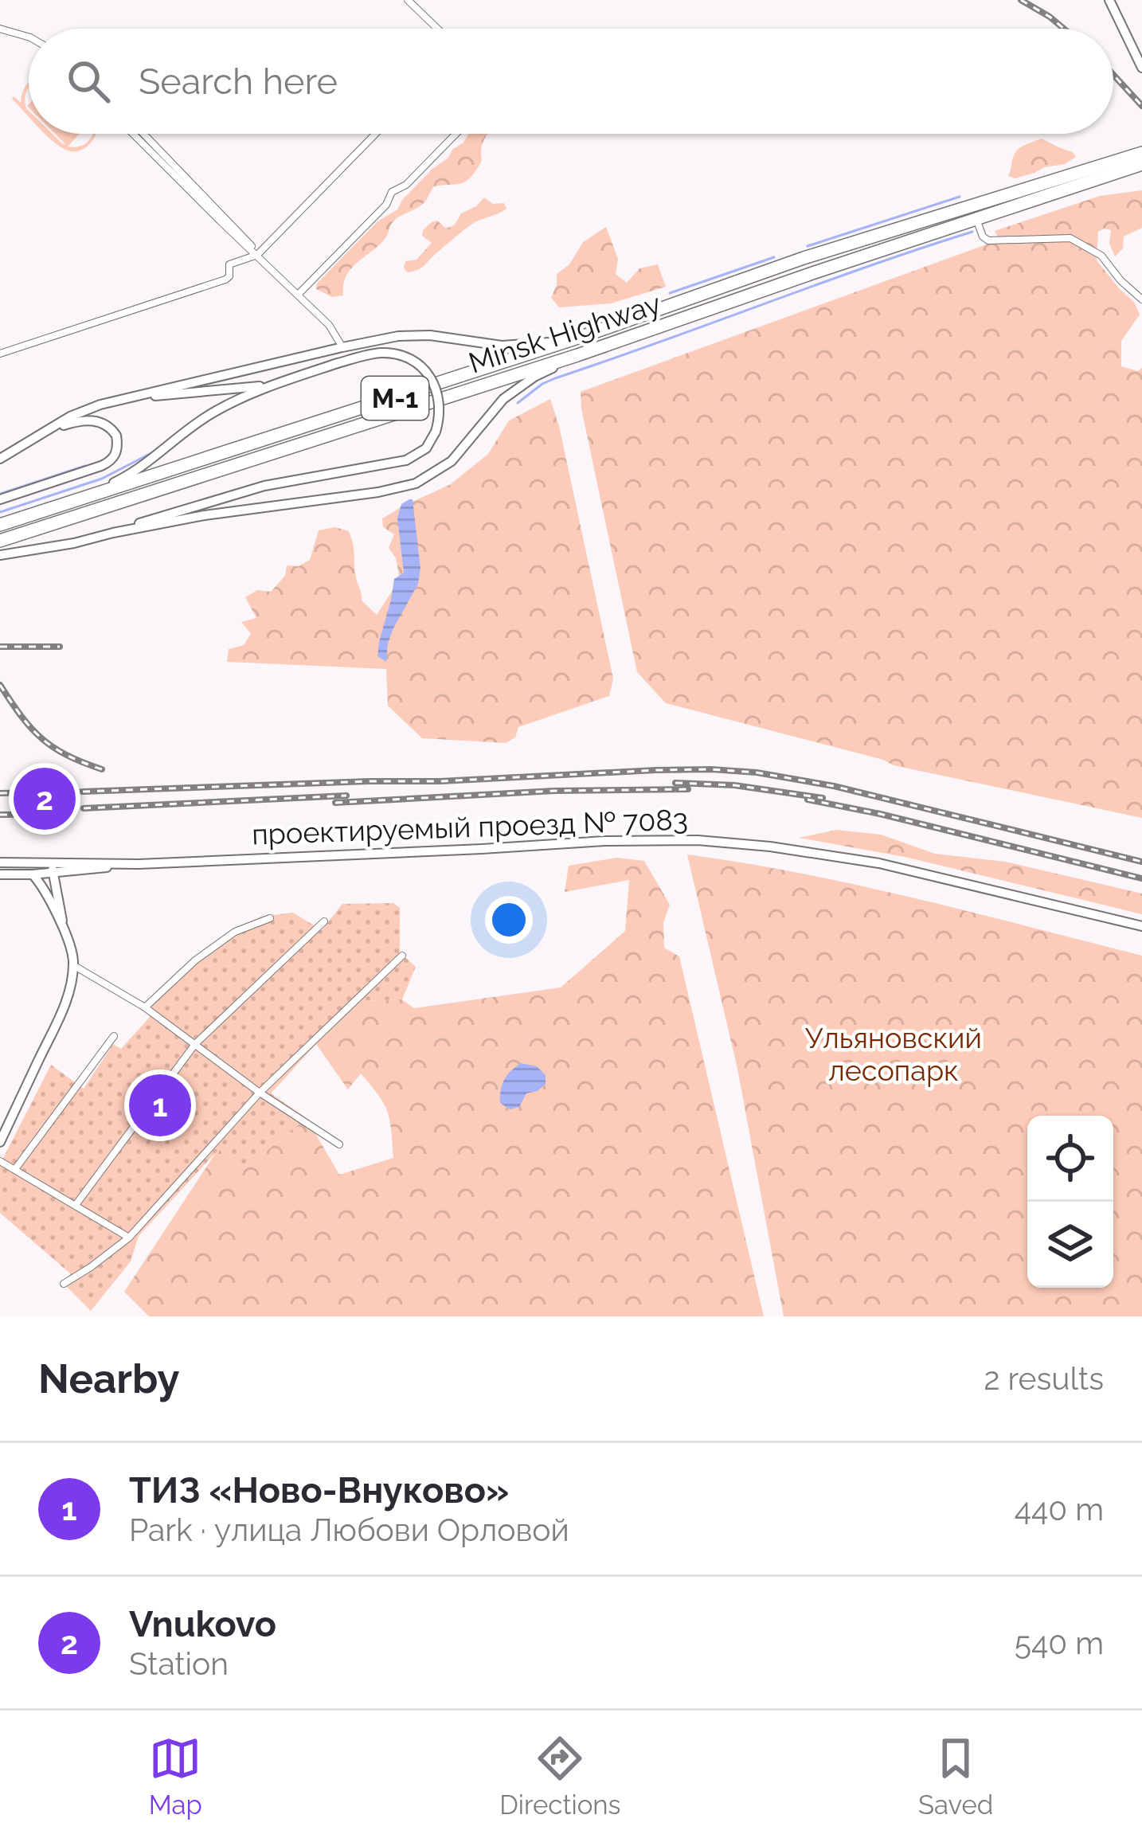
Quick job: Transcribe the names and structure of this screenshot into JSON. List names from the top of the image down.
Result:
{
  "streets": {
    "highway": ["Minsk Highway", "М-1"],
    "main road": ["проектируемый проезд № 7083"]
  },
  "parks": ["Ульяновский лесопарк"],
  "page": {
    "search": "Search here",
    "pins": ["2", "1"],
    "heading": ["Nearby", "2 results"],
    "list": [
      {
        "mark": "1",
        "name": "ТИЗ «Ново-Внуково»",
        "note": "Park · улица Любови Орловой",
        "value": "440 m"
      },
      {
        "mark": "2",
        "name": "Vnukovo",
        "note": "Station",
        "value": "540 m"
      }
    ],
    "nav": ["Map", "Directions", "Saved"]
  }
}
